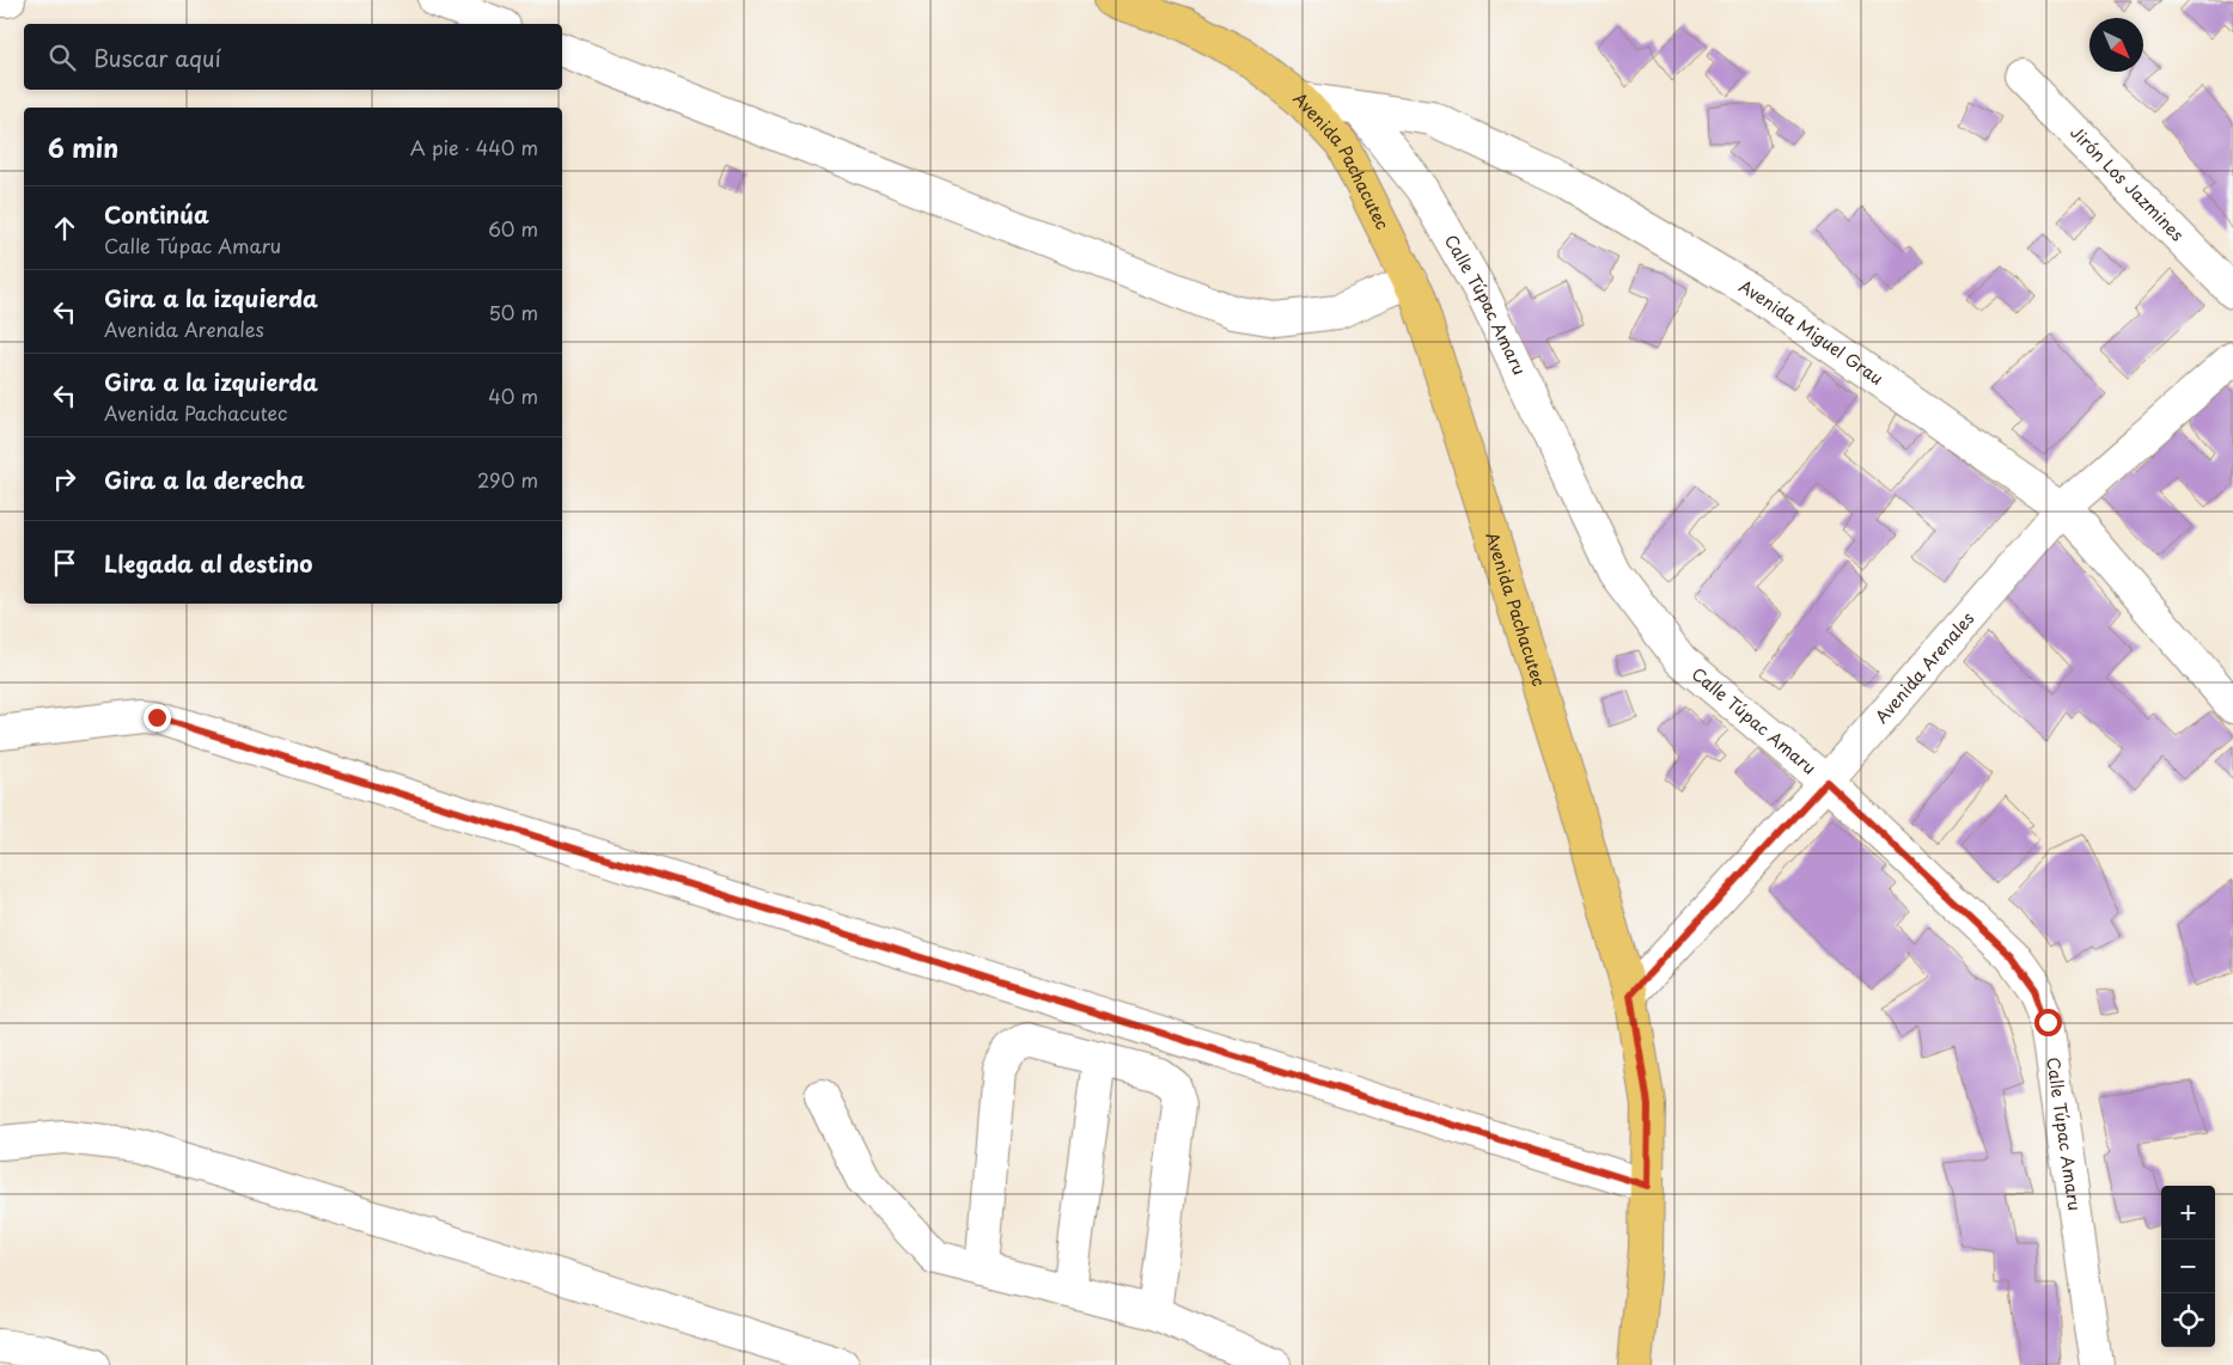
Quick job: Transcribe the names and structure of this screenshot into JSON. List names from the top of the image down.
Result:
{
  "streets": {
    "main road": ["Avenida Pachacutec"],
    "street": [
      "Jirón Los Jazmines",
      "Calle Túpac Amaru",
      "Avenida Miguel Grau",
      "Avenida Arenales"
    ]
  },
  "crossings": [
    ["Avenida Pachacutec", "Avenida Miguel Grau"],
    ["Avenida Pachacutec", "Avenida Arenales"],
    ["Calle Túpac Amaru", "Avenida Miguel Grau"],
    ["Calle Túpac Amaru", "Avenida Arenales"],
    ["Avenida Miguel Grau", "Avenida Arenales"]
  ],
  "north": "bottom right",
  "page": {
    "search": "Buscar aquí",
    "heading": ["6 min", "A pie · 440 m"],
    "list": [
      ["Continúa", "Calle Túpac Amaru", "60 m"],
      ["Gira a la izquierda", "Avenida Arenales", "50 m"],
      ["Gira a la izquierda", "Avenida Pachacutec", "40 m"],
      ["Gira a la derecha", "290 m"],
      "Llegada al destino"
    ],
    "map_buttons": ["+", "−"]
  }
}
